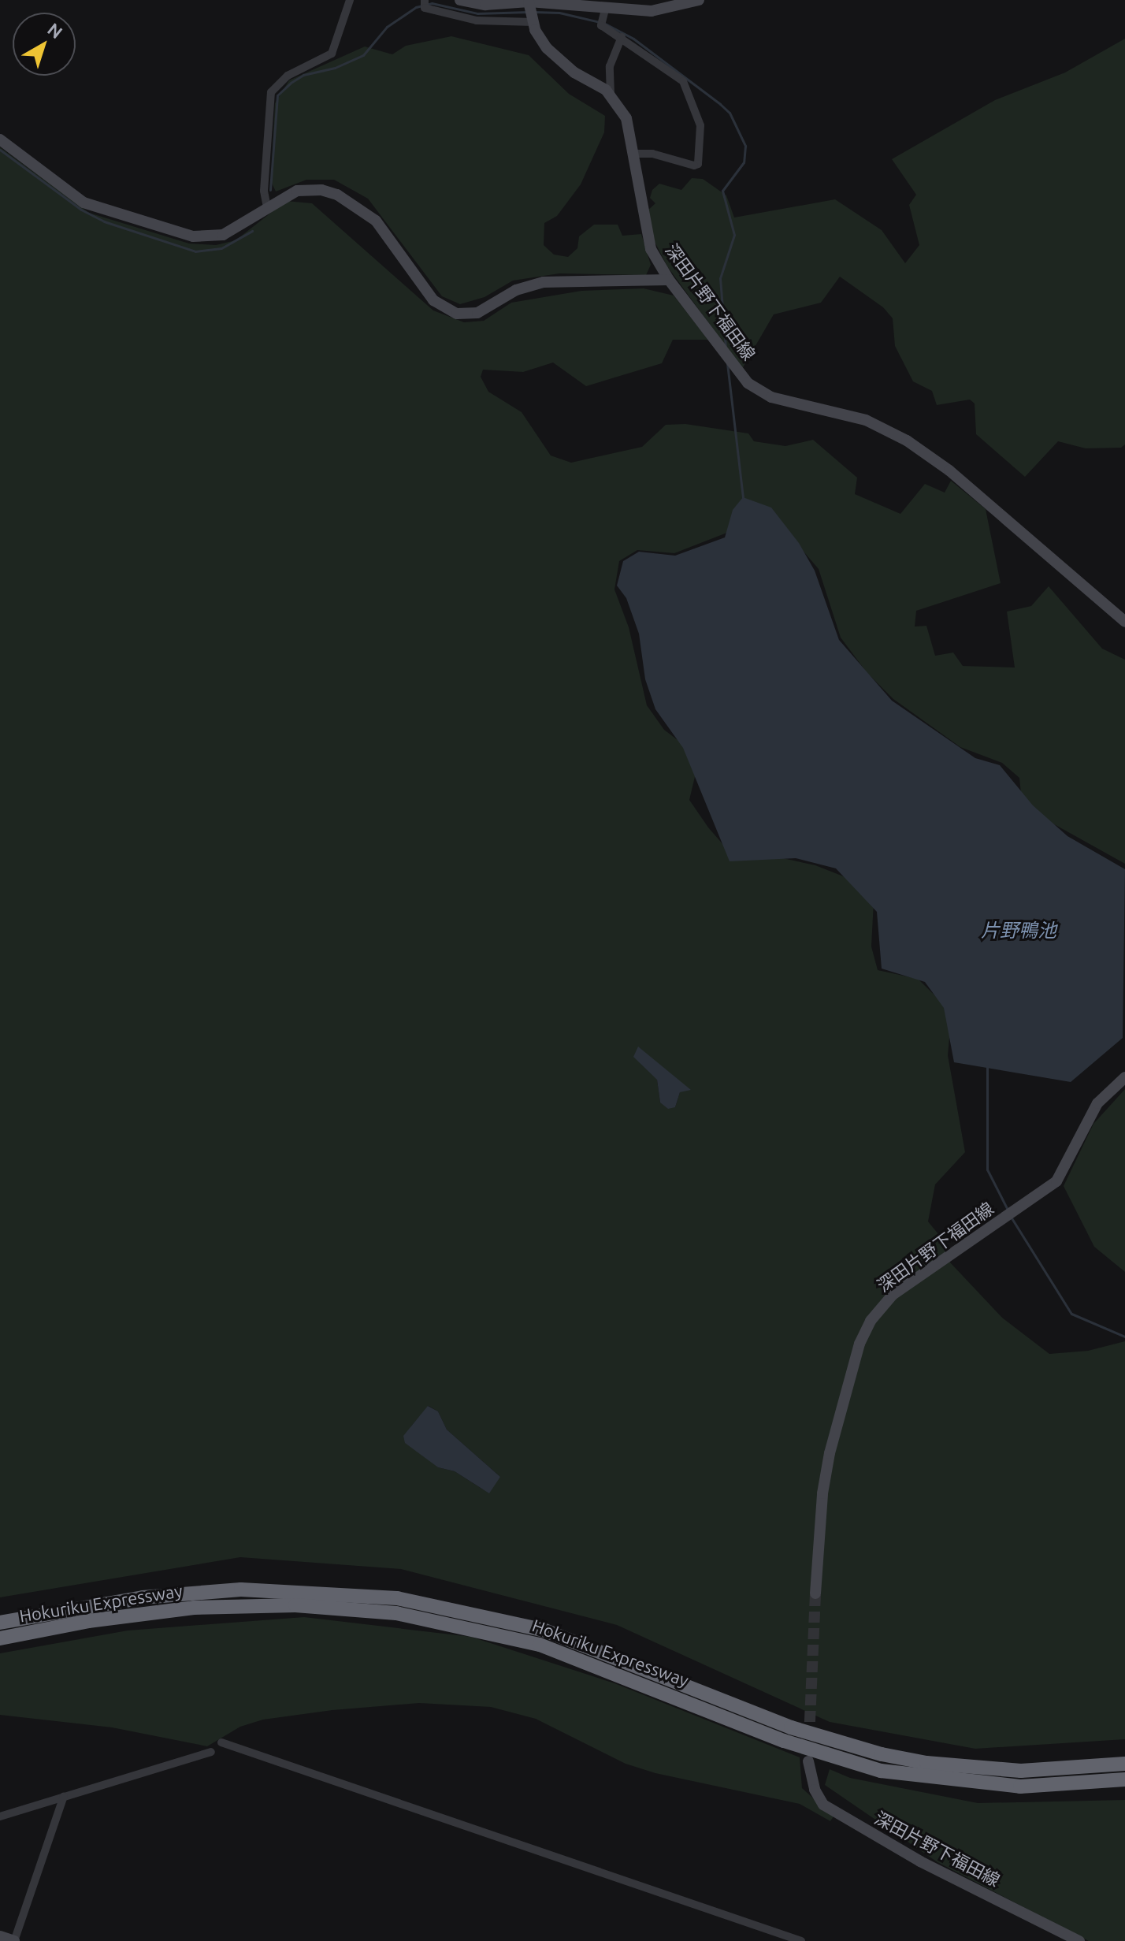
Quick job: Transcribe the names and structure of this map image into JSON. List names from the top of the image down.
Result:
{
  "streets": {
    "highway": ["Hokuriku Expressway"],
    "main road": ["深田片野下福田線"]
  },
  "water": ["片野鴨池"],
  "north": "top right"
}
